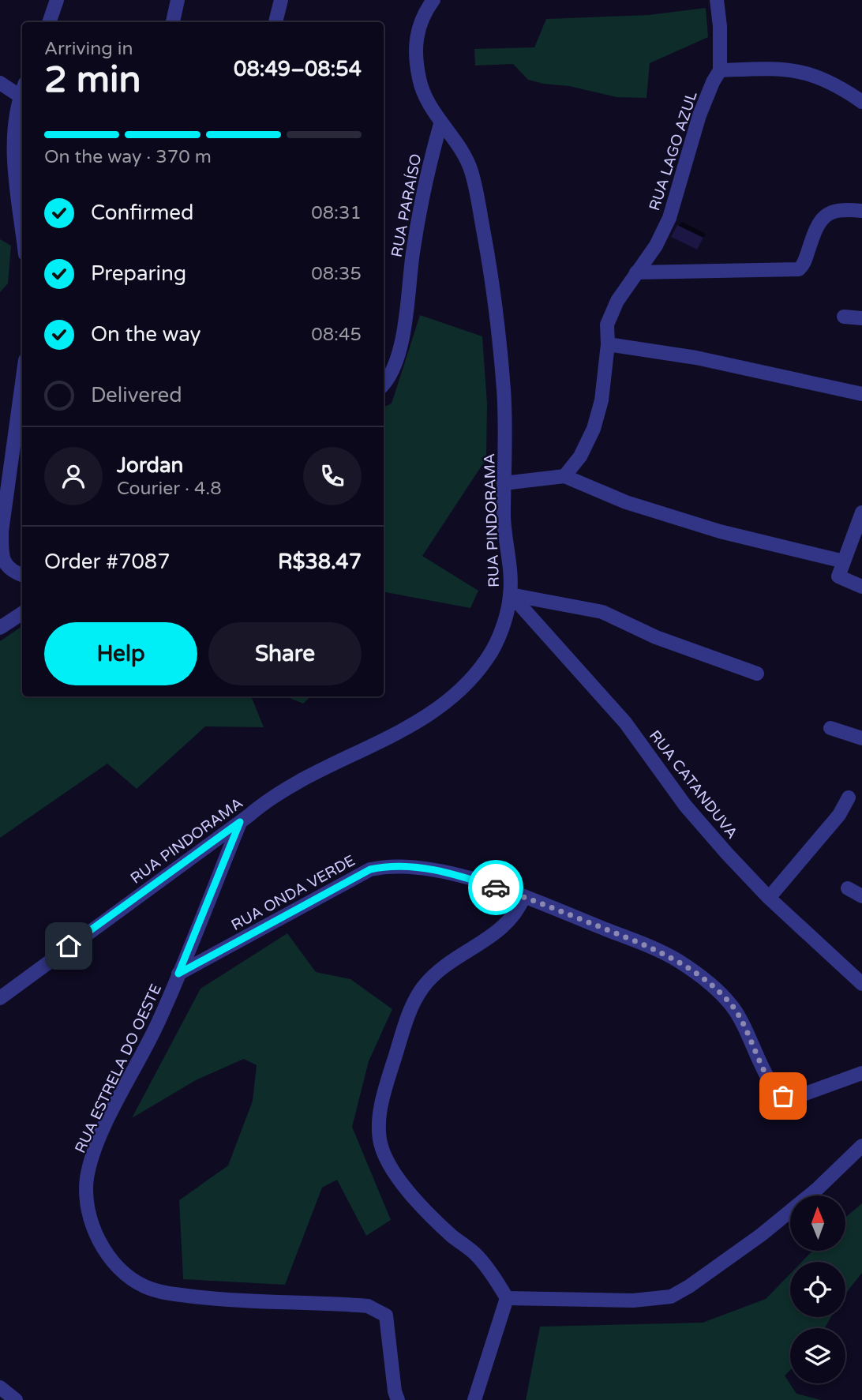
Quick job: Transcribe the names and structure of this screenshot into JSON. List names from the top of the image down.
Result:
{
  "streets": {
    "street": [
      "RUA LAGO AZUL",
      "RUA PARAÍSO",
      "RUA PINDORAMA",
      "RUA CATANDUVA",
      "RUA ONDA VERDE",
      "RUA ESTRELA DO OESTE"
    ]
  },
  "crossings": [
    ["RUA PARAÍSO", "RUA PINDORAMA"],
    ["RUA PINDORAMA", "RUA CATANDUVA"],
    ["RUA PINDORAMA", "RUA ESTRELA DO OESTE"],
    ["RUA ONDA VERDE", "RUA ESTRELA DO OESTE"]
  ],
  "north": "top",
  "page": {
    "heading": ["2 min", "Arriving in", "08:49–08:54"],
    "panel": [
      "Jordan",
      "Courier · 4.8",
      "Order #7087",
      "R$38.47"
    ],
    "bar": "On the way · 370 m",
    "list": [
      ["Confirmed", "08:31"],
      ["Preparing", "08:35"],
      ["On the way", "08:45"],
      "Delivered"
    ],
    "buttons": ["Help", "Share"]
  }
}
